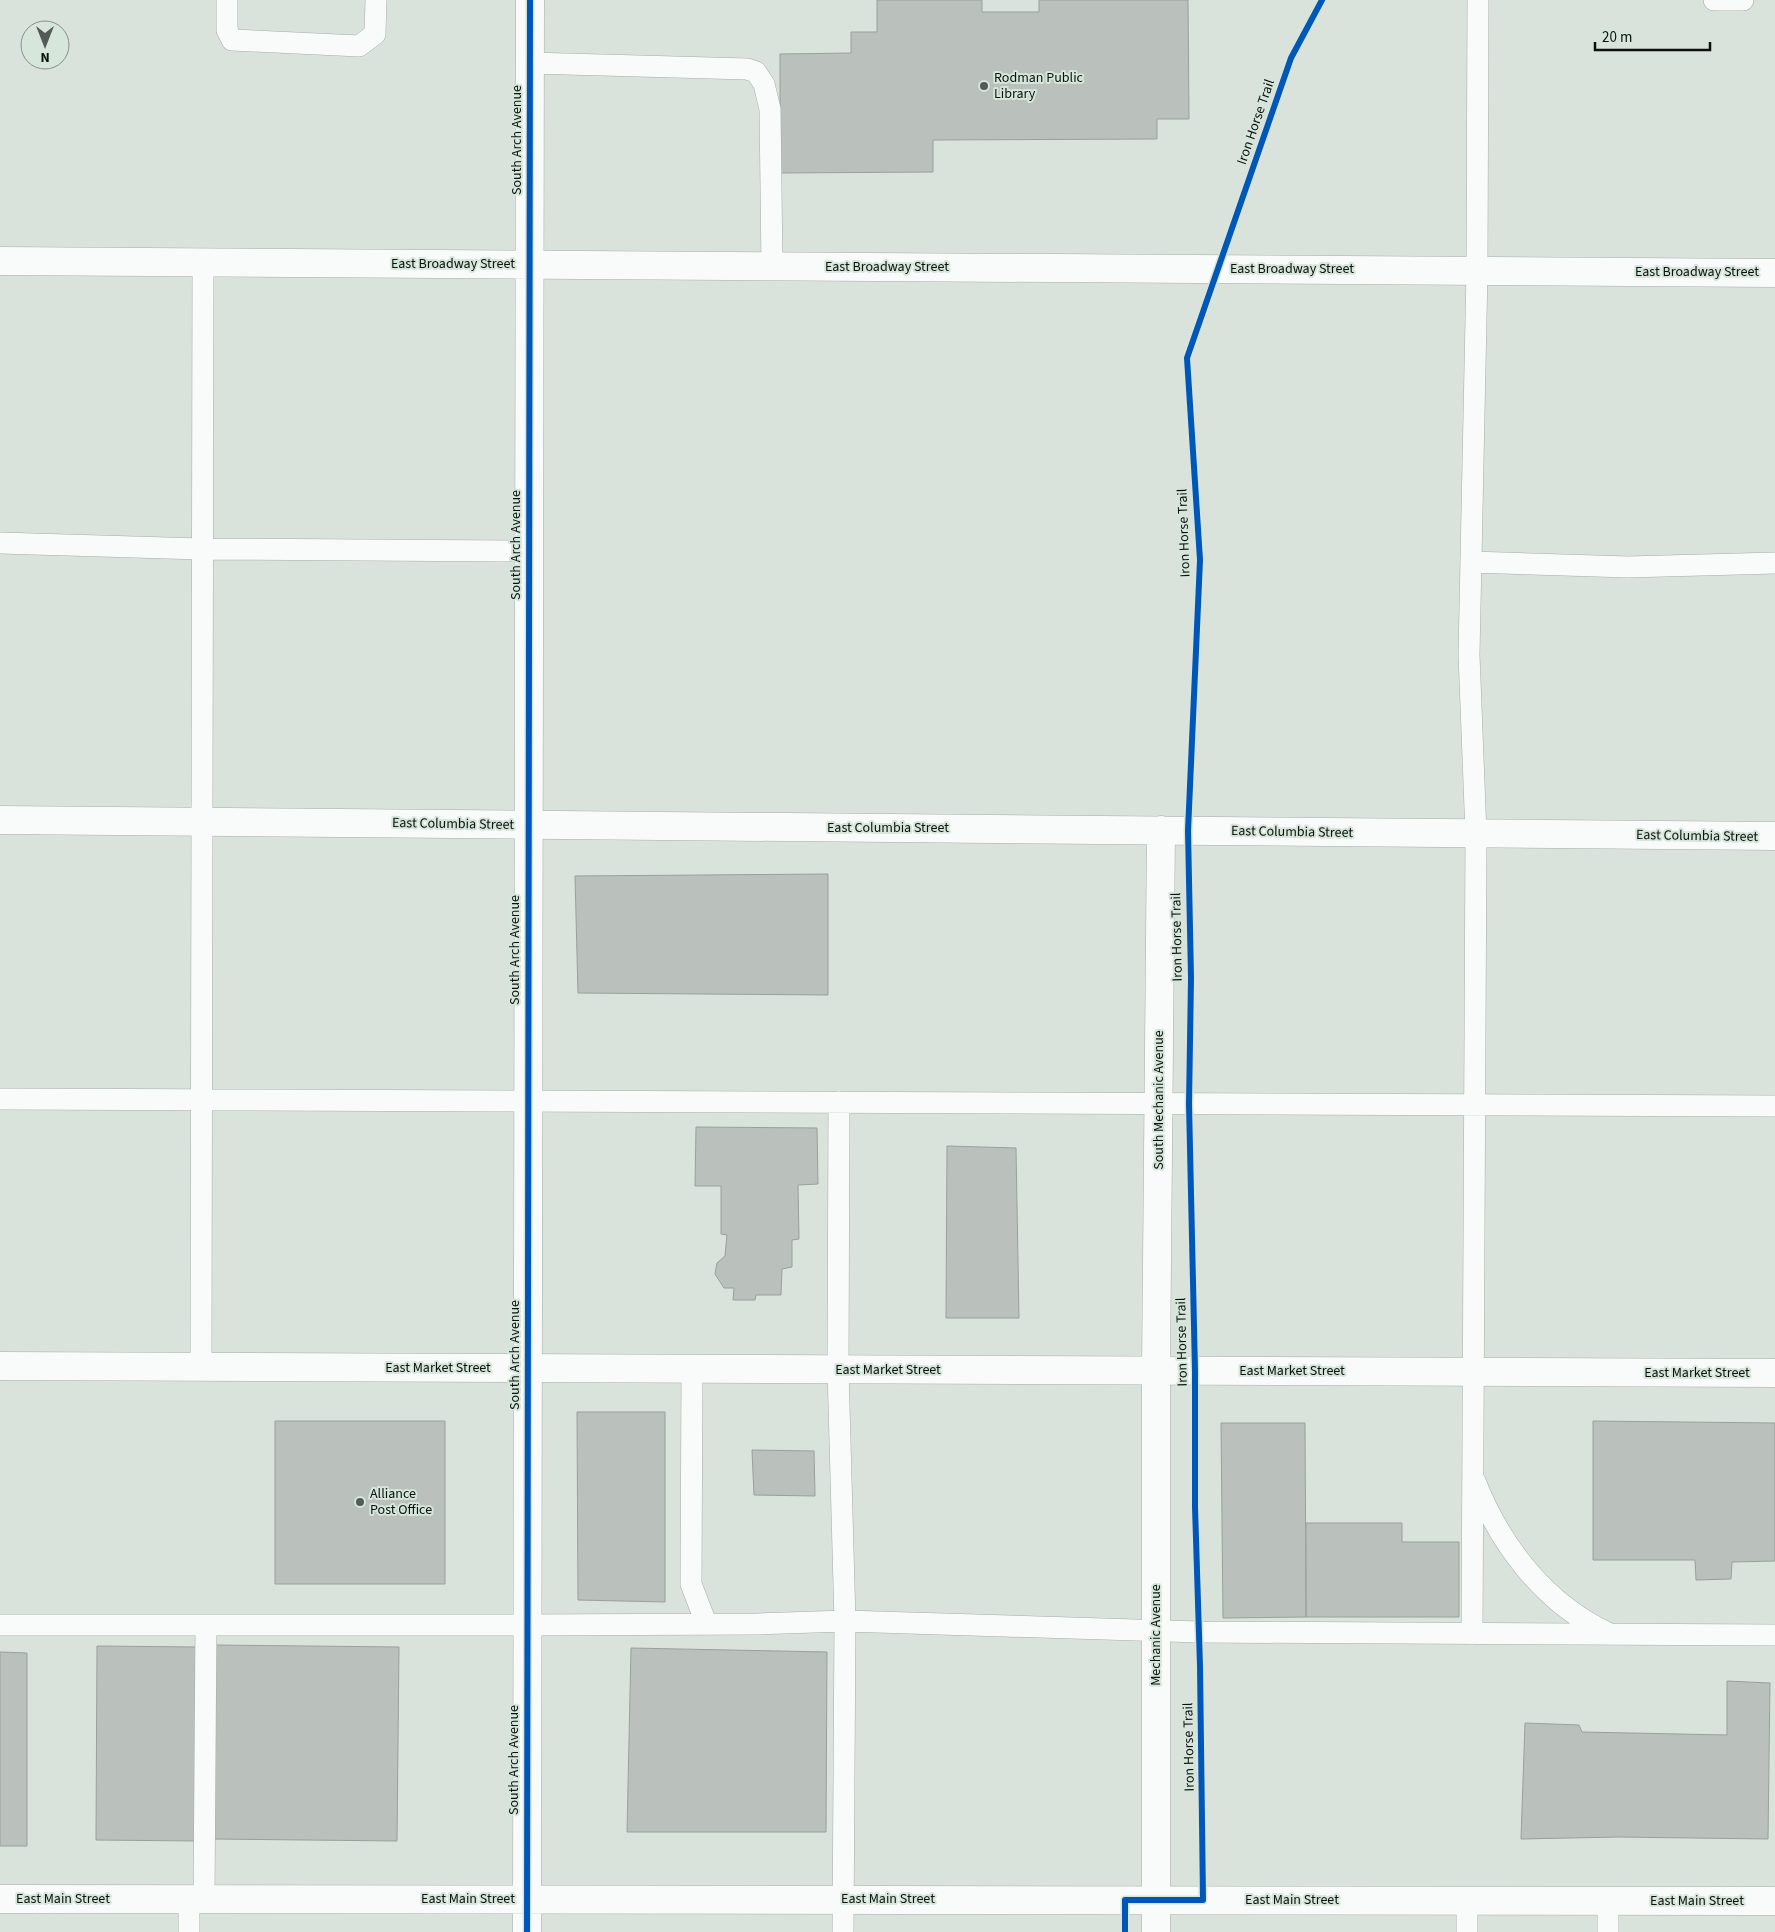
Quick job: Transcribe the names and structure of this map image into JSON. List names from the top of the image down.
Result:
{
  "streets": {
    "street": [
      "South Arch Avenue",
      "East Broadway Street",
      "East Columbia Street",
      "South Mechanic Avenue",
      "East Market Street",
      "Mechanic Avenue",
      "East Main Street"
    ],
    "cycle path": ["Iron Horse Trail"]
  },
  "crossings": [
    ["South Arch Avenue", "East Broadway Street"],
    ["South Arch Avenue", "East Columbia Street"],
    ["South Arch Avenue", "East Market Street"],
    ["South Arch Avenue", "East Main Street"],
    ["East Columbia Street", "South Mechanic Avenue"],
    ["South Mechanic Avenue", "East Market Street"],
    ["South Mechanic Avenue", "Mechanic Avenue"],
    ["East Market Street", "Mechanic Avenue"],
    ["Mechanic Avenue", "East Main Street"]
  ],
  "places": ["Rodman Public Library", "Alliance Post Office"],
  "scale_bar": "20 m",
  "north": "bottom"
}
